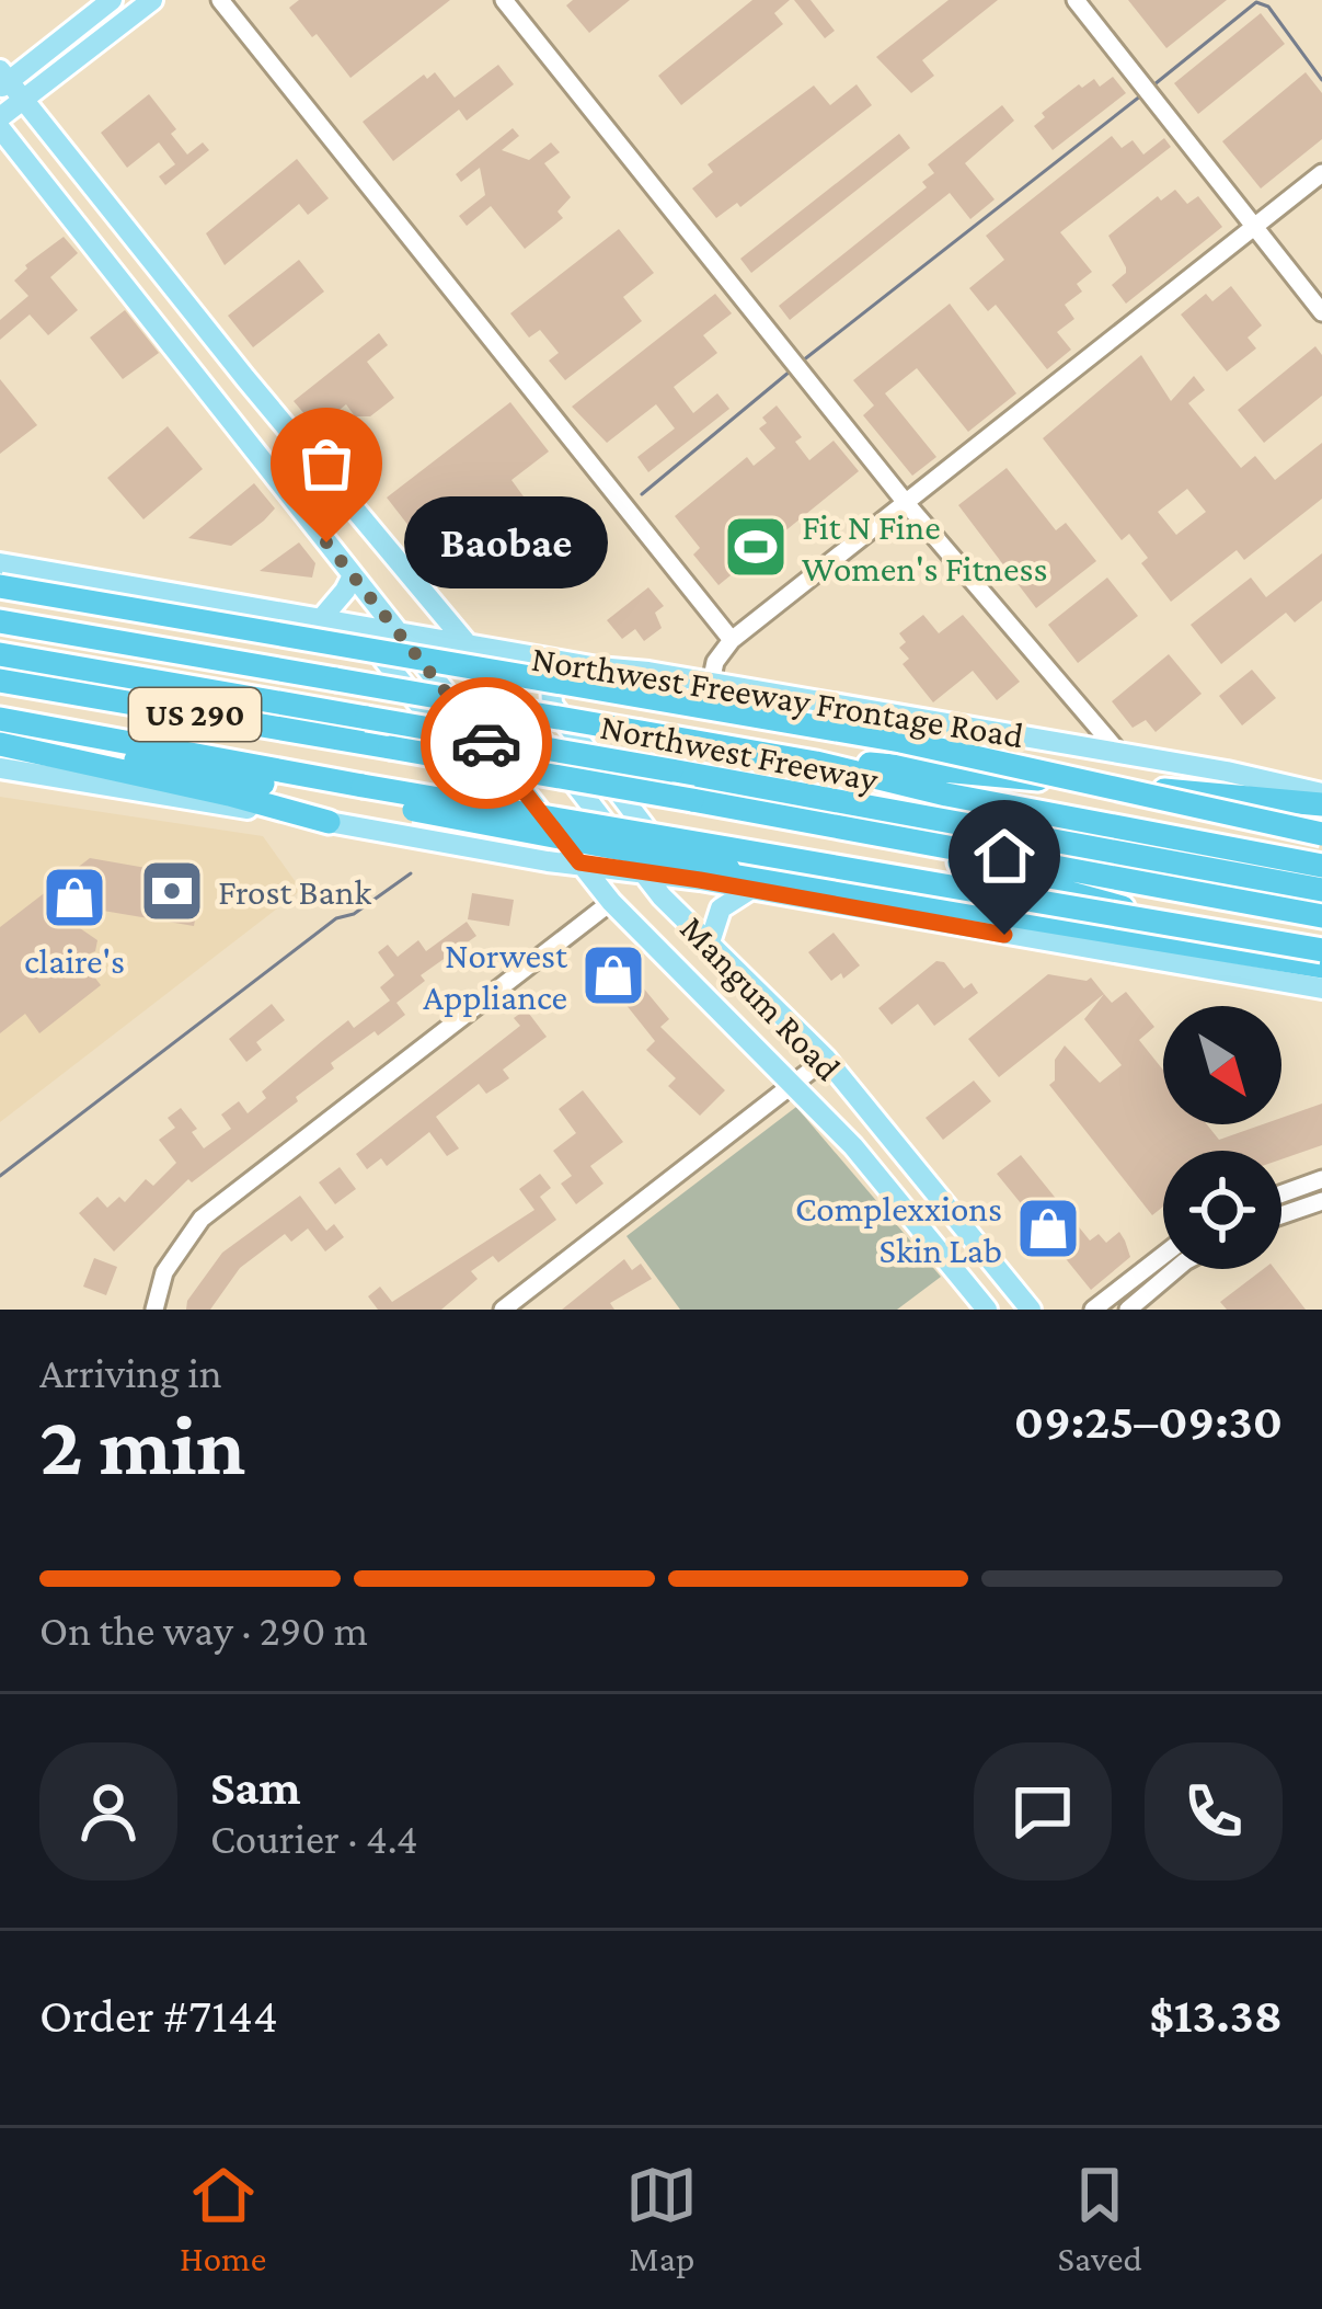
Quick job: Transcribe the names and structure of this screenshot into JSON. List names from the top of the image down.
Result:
{
  "streets": {
    "highway": ["US 290", "Northwest Freeway"],
    "main road": ["Northwest Freeway Frontage Road", "Mangum Road"]
  },
  "crossings": [
    ["Northwest Freeway Frontage Road", "Mangum Road"]
  ],
  "places": {
    "other": ["Baobae"],
    "sports": ["Fit N Fine Women's Fitness"],
    "bank": ["Frost Bank"],
    "shop": ["claire's", "Norwest Appliance", "Complexxions Skin Lab"]
  },
  "north": "bottom right",
  "page": {
    "bubble": "Baobae",
    "heading": ["2 min", "Arriving in", "09:25–09:30"],
    "panel": [
      "Sam",
      "Courier · 4.4",
      "Order #7144",
      "$13.38"
    ],
    "bar": "On the way · 290 m",
    "tabs": ["Home", "Map", "Saved"]
  }
}
